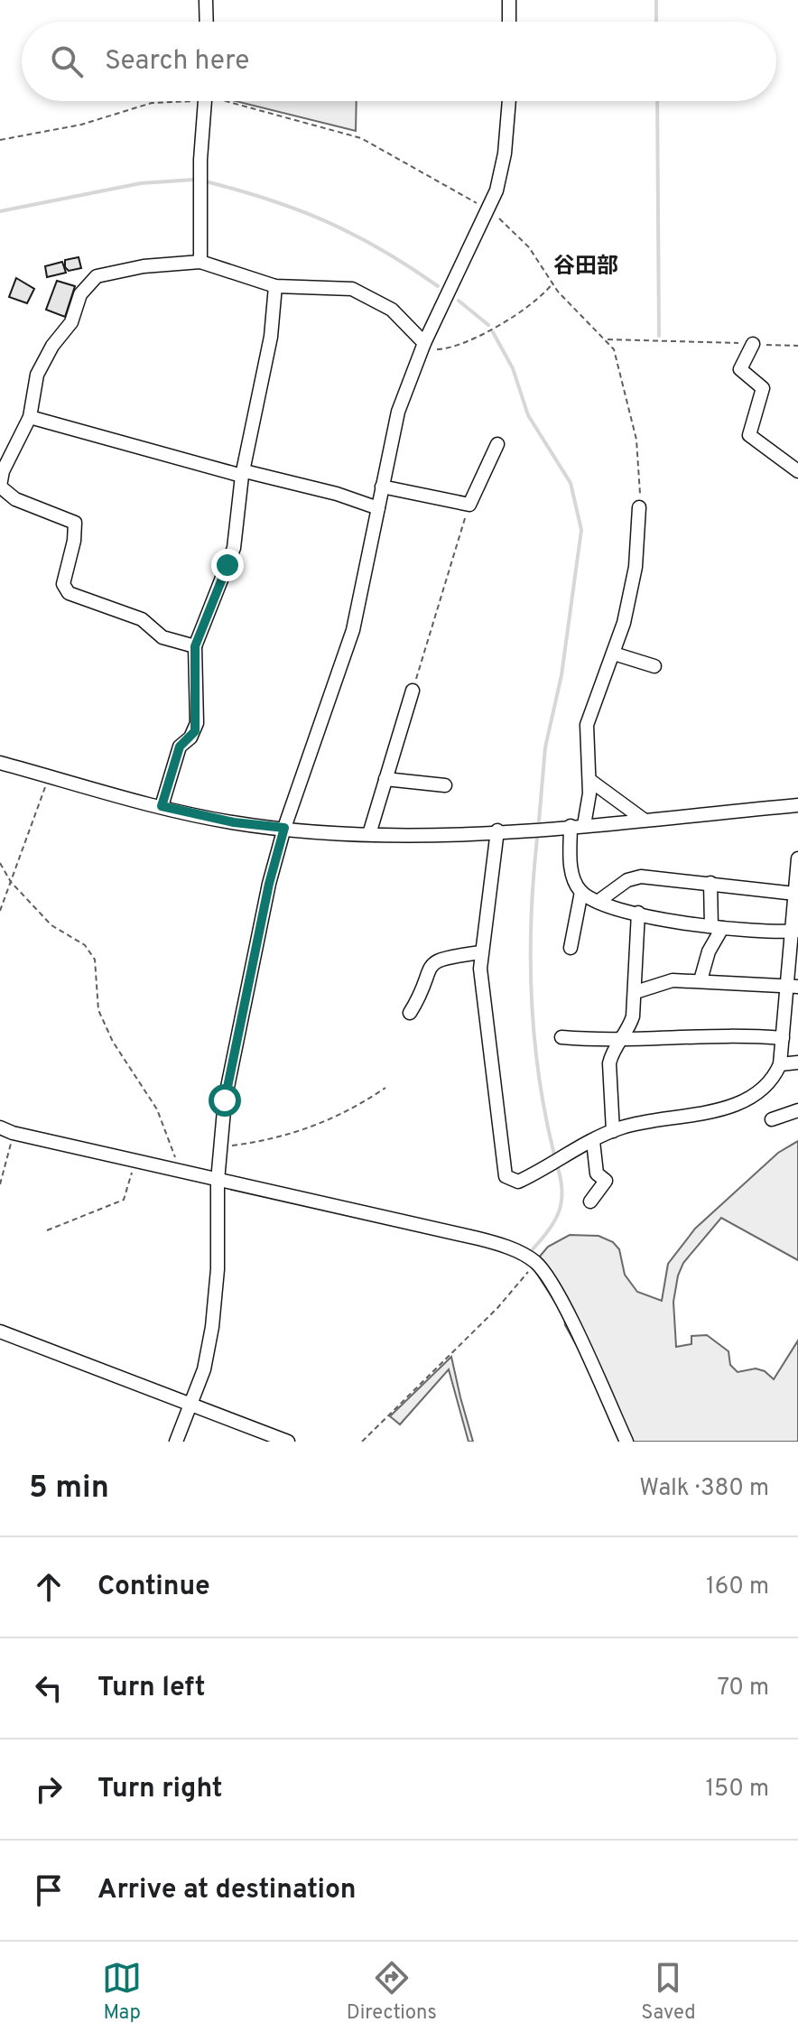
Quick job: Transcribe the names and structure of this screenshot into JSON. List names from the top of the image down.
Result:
{
  "districts": ["谷田部"],
  "page": {
    "search": "Search here",
    "heading": ["5 min", "Walk · 380 m"],
    "list": [
      ["Continue", "160 m"],
      ["Turn left", "70 m"],
      ["Turn right", "150 m"],
      "Arrive at destination"
    ],
    "nav": ["Map", "Directions", "Saved"]
  }
}
